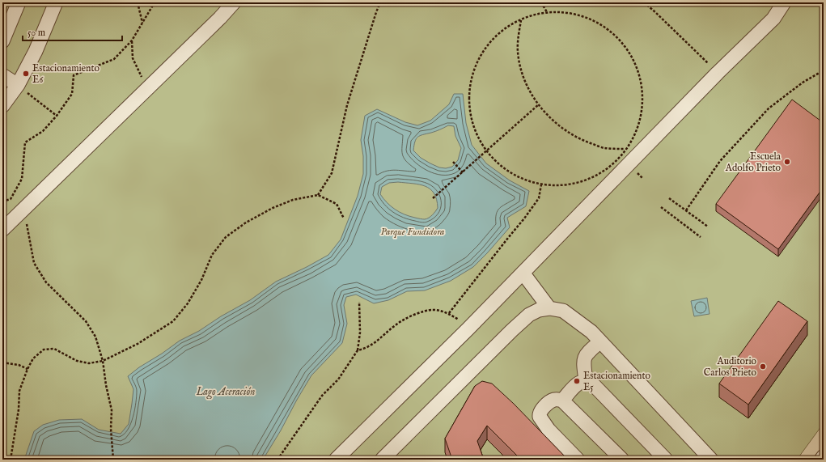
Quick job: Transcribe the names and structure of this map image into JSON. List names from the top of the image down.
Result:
{
  "water": ["Lago Aceración"],
  "parks": ["Parque Fundidora"],
  "places": [
    "Estacionamiento E6",
    "Escuela Adolfo Prieto",
    "Auditorio Carlos Prieto",
    "Estacionamiento E5"
  ],
  "scale_bar": "50 m"
}
